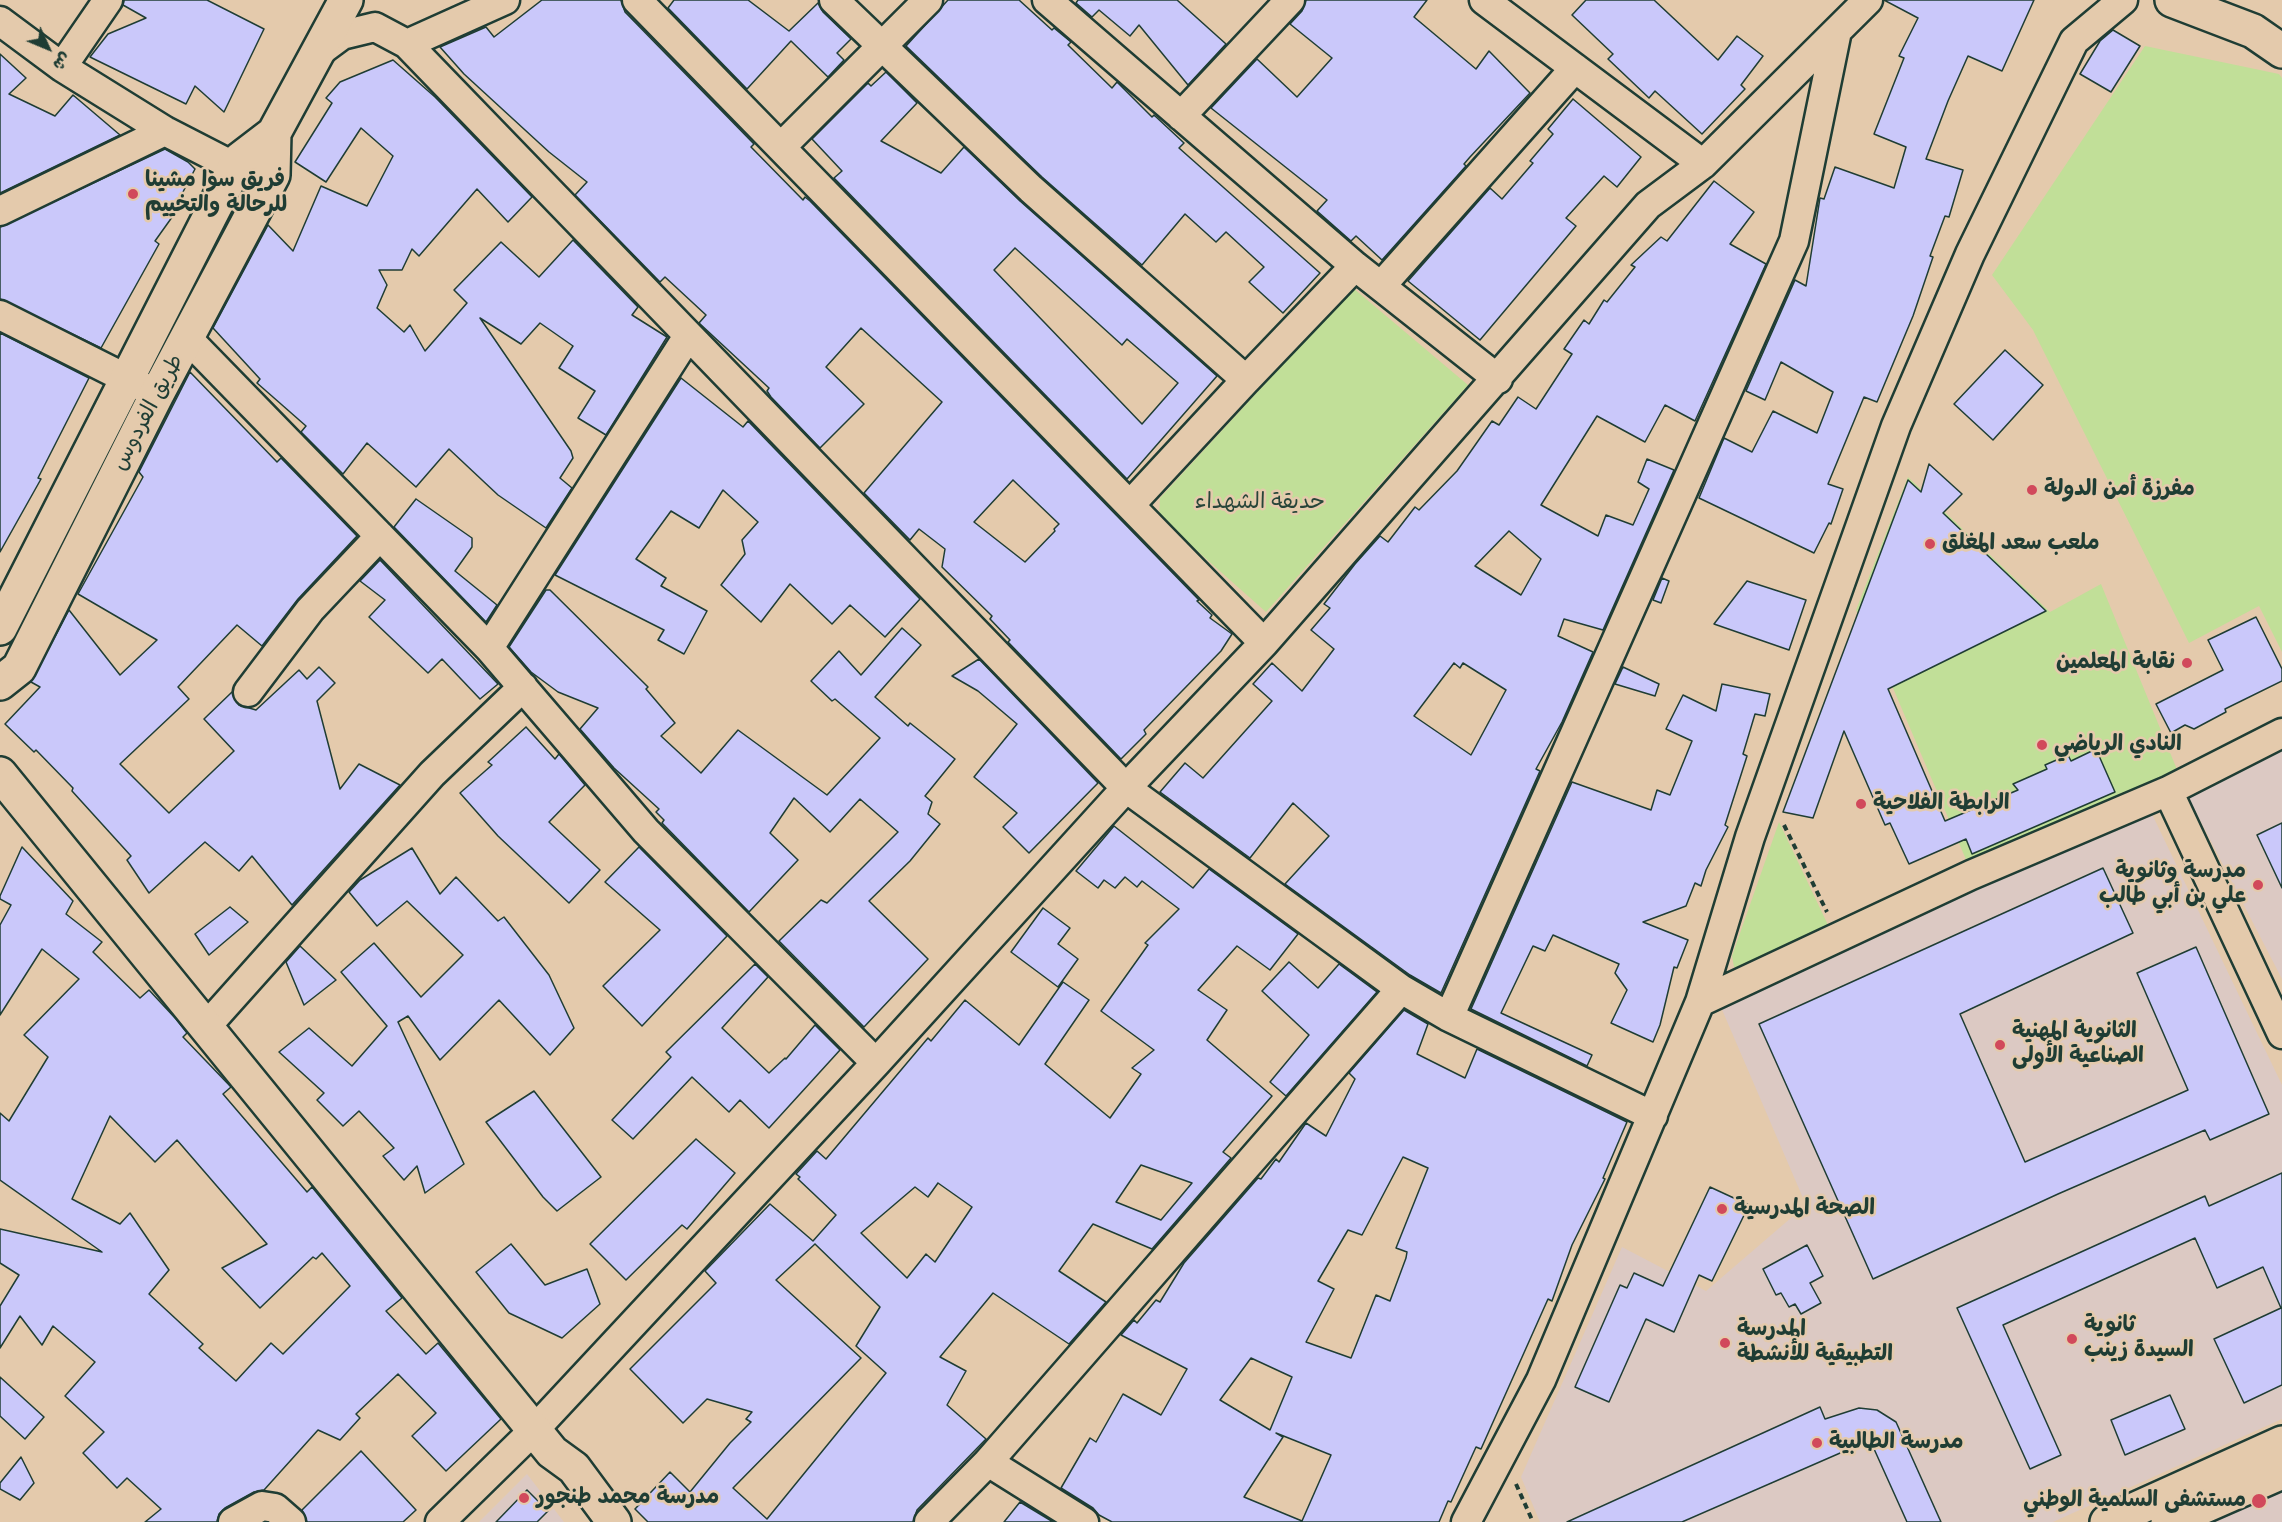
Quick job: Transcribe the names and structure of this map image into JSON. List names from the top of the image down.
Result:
{
  "streets": {
    "main road": ["طريق الفردوس"]
  },
  "parks": ["حديقة الشهداء"],
  "places": [
    "فريق سوا مشينا للرحالة والتخييم",
    "مفرزة أمن الدولة",
    "ملعب سعد المغلق",
    "نقابة المعلمين",
    "النادي الرياضي",
    "الرابطة الفلاحية",
    "مدرسة وثانوية علي بن أبي طالب",
    "الثانوية المهنية الصناعية الأولى",
    "الصحة المدرسية",
    "ثانوية السيدة زينب",
    "المدرسة التطبيقية للأنشطة",
    "مدرسة الطالبية",
    "مدرسة محمد طنجور",
    "مستشفى السلمية الوطني"
  ],
  "north": "bottom right"
}
